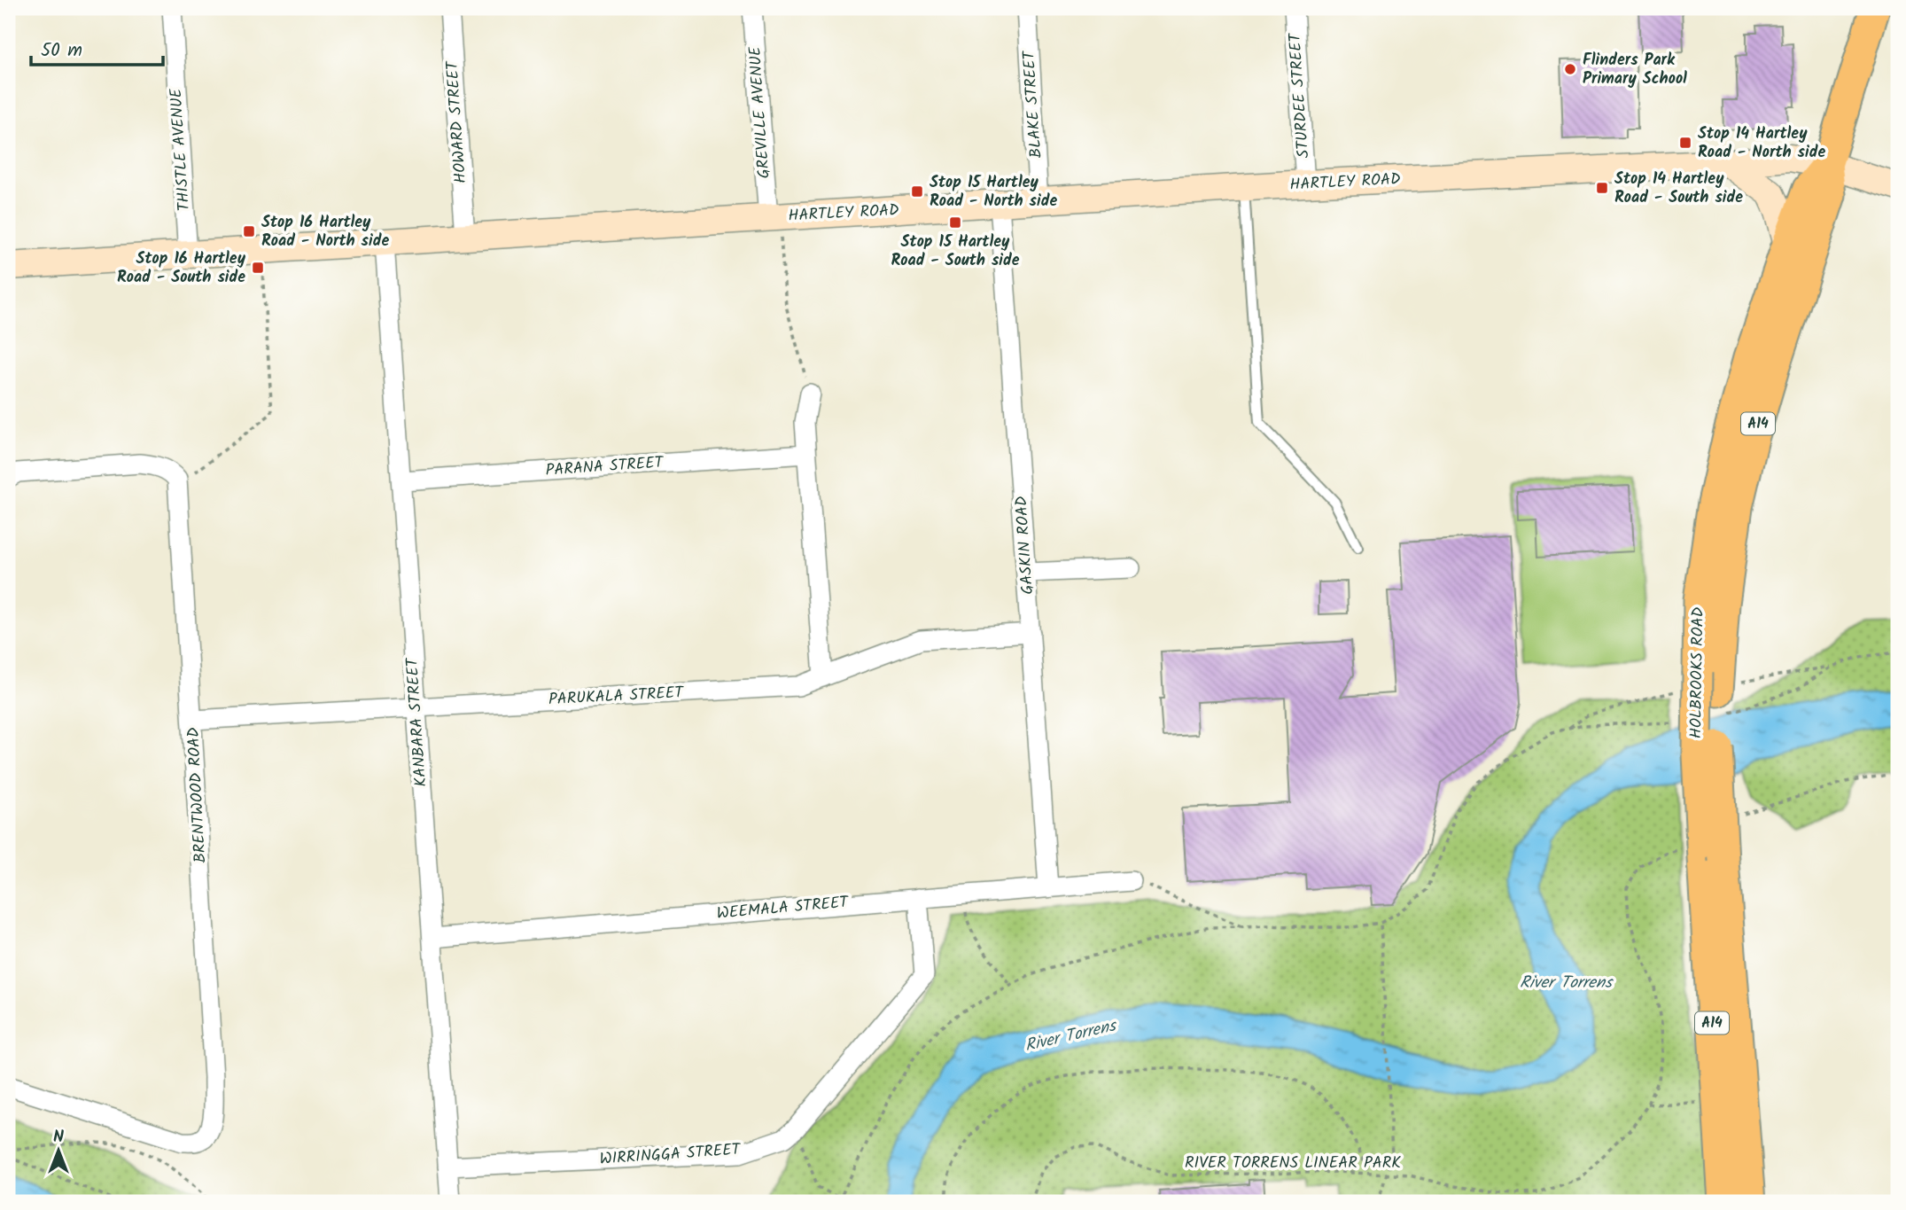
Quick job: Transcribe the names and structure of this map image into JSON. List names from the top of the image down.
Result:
{
  "streets": {
    "main road": ["A14", "HOLBROOKS ROAD"],
    "street": [
      "STURDEE STREET",
      "BLAKE STREET",
      "GREVILLE AVENUE",
      "HOWARD STREET",
      "THISTLE AVENUE",
      "HARTLEY ROAD",
      "PARANA STREET",
      "GASKIN ROAD",
      "PARUKALA STREET",
      "KANBARA STREET",
      "BRENTWOOD ROAD",
      "WEEMALA STREET",
      "WIRRINGGA STREET"
    ],
    "path": ["RIVER TORRENS LINEAR PARK"]
  },
  "crossings": [
    ["STURDEE STREET", "HARTLEY ROAD"],
    ["BLAKE STREET", "HARTLEY ROAD"],
    ["GREVILLE AVENUE", "HARTLEY ROAD"],
    ["HOWARD STREET", "HARTLEY ROAD"],
    ["THISTLE AVENUE", "HARTLEY ROAD"],
    ["HARTLEY ROAD", "GASKIN ROAD"],
    ["HARTLEY ROAD", "HOLBROOKS ROAD"],
    ["HARTLEY ROAD", "KANBARA STREET"],
    ["PARANA STREET", "KANBARA STREET"],
    ["GASKIN ROAD", "PARUKALA STREET"],
    ["GASKIN ROAD", "WEEMALA STREET"],
    ["HOLBROOKS ROAD", "RIVER TORRENS LINEAR PARK"],
    ["PARUKALA STREET", "KANBARA STREET"],
    ["PARUKALA STREET", "BRENTWOOD ROAD"],
    ["KANBARA STREET", "WEEMALA STREET"],
    ["KANBARA STREET", "WIRRINGGA STREET"],
    ["WEEMALA STREET", "WIRRINGGA STREET"]
  ],
  "water": ["River Torrens"],
  "places": {
    "other": ["Flinders Park Primary School"],
    "transit": [
      "Stop 14 Hartley Road - North side",
      "Stop 14 Hartley Road - South side",
      "Stop 15 Hartley Road - North side",
      "Stop 15 Hartley Road - South side",
      "Stop 16 Hartley Road - North side",
      "Stop 16 Hartley Road - South side"
    ]
  },
  "scale_bar": "50 m",
  "north": "top"
}
